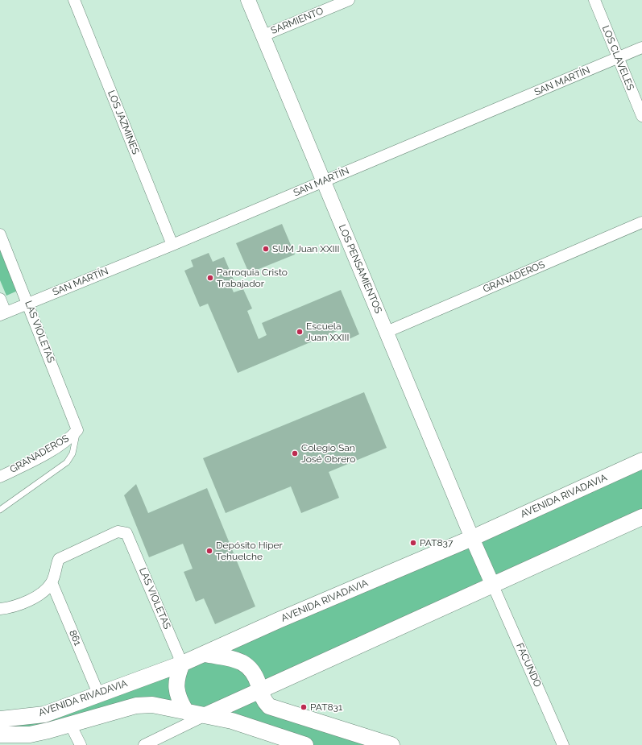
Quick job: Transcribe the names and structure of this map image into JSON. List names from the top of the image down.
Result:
{
  "streets": {
    "main road": ["AVENIDA RIVADAVIA"],
    "street": [
      "SARMIENTO",
      "LOS CLAVELES",
      "SAN MARTÍN",
      "LOS JAZMINES",
      "LOS PENSAMIENTOS",
      "GRANADEROS",
      "LAS VIOLETAS",
      "861",
      "FACUNDO"
    ]
  },
  "crossings": [
    ["SARMIENTO", "LOS PENSAMIENTOS"],
    ["LOS CLAVELES", "SAN MARTÍN"],
    ["SAN MARTÍN", "LOS JAZMINES"],
    ["SAN MARTÍN", "LOS PENSAMIENTOS"],
    ["SAN MARTÍN", "LAS VIOLETAS"],
    ["LOS PENSAMIENTOS", "GRANADEROS"],
    ["LOS PENSAMIENTOS", "AVENIDA RIVADAVIA"],
    ["LOS PENSAMIENTOS", "FACUNDO"],
    ["GRANADEROS", "LAS VIOLETAS"],
    ["LAS VIOLETAS", "AVENIDA RIVADAVIA"],
    ["LAS VIOLETAS", "861"],
    ["AVENIDA RIVADAVIA", "861"]
  ],
  "places": [
    "SUM Juan XXIII",
    "Parroquia Cristo Trabajador",
    "Escuela Juan XXIII",
    "Colegio San José Obrero",
    "PAT837",
    "Depósito Hiper Tehuelche",
    "PAT831"
  ]
}
